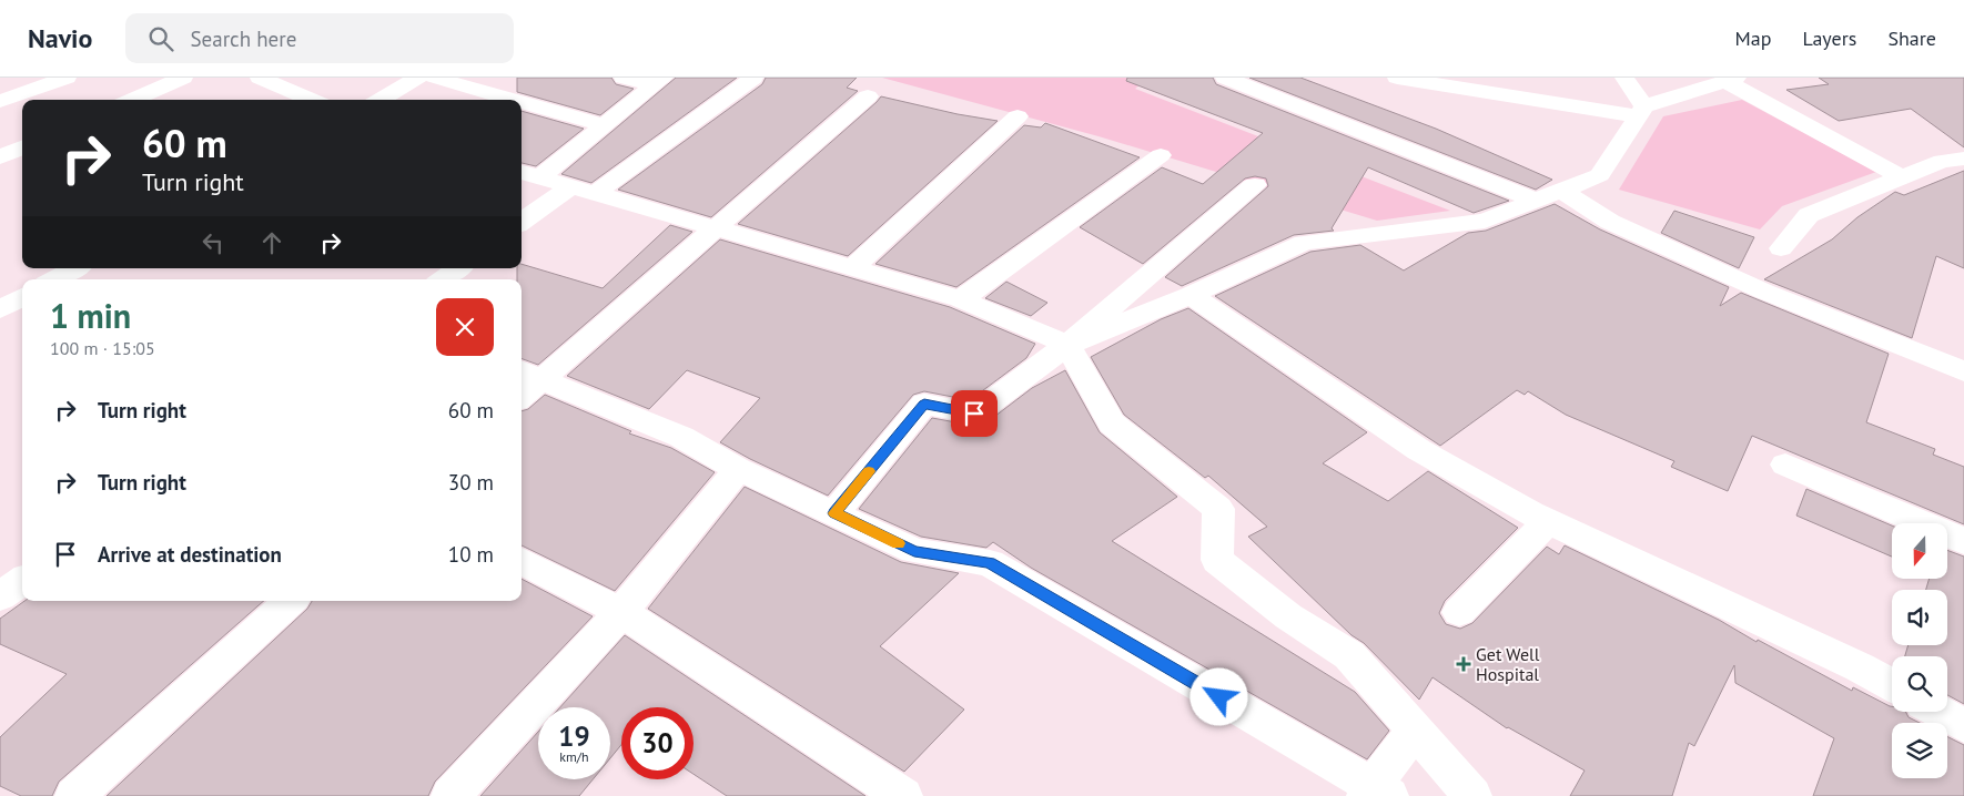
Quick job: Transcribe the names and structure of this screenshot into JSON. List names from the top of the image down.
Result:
{
  "places": {
    "health": ["Get Well Hospital"]
  },
  "north": "bottom",
  "page": {
    "header": "Navio",
    "search": "Search here",
    "nav": ["Map", "Layers", "Share"],
    "turn": ["60 m", "Turn right"],
    "heading": ["1 min", "100 m · 15:05"],
    "list": [
      {
        "name": "Turn right",
        "value": "60 m"
      },
      {
        "name": "Turn right",
        "value": "30 m"
      },
      {
        "name": "Arrive at destination",
        "value": "10 m"
      }
    ],
    "speed": "19 km/h",
    "limit": "30"
  }
}
